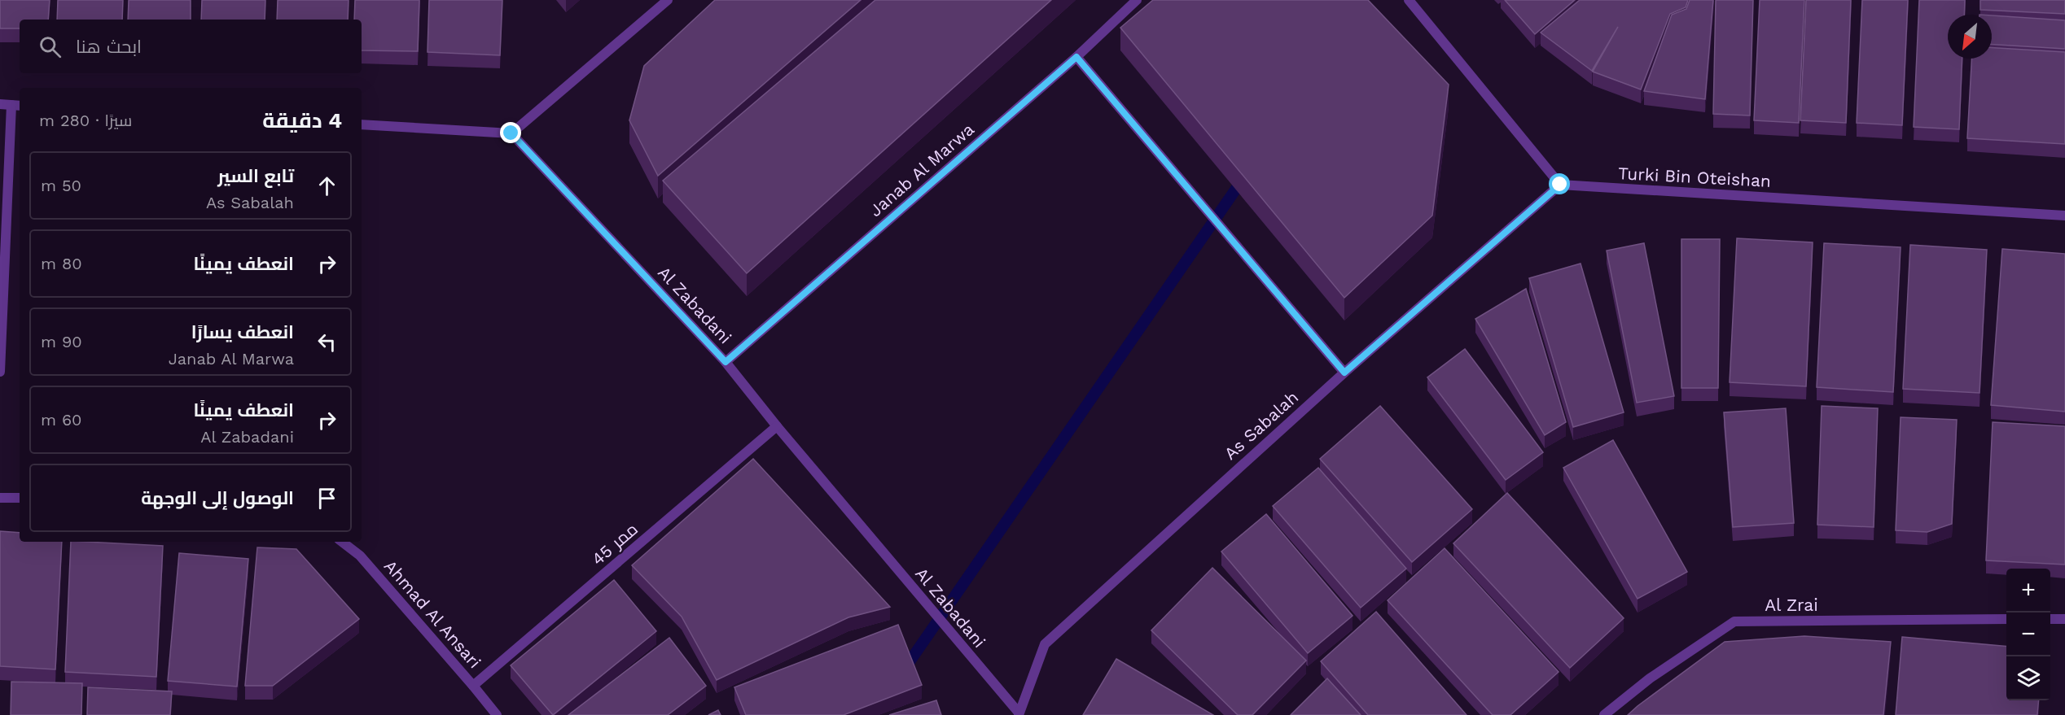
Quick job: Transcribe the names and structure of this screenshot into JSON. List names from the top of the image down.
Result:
{
  "streets": {
    "street": [
      "Janab Al Marwa",
      "Turki Bin Oteishan",
      "Al Zabadani",
      "As Sabalah",
      "ممر 45",
      "Al Zrai",
      "Ahmad Al Ansari"
    ]
  },
  "crossings": [
    ["Janab Al Marwa", "Al Zabadani"],
    ["Turki Bin Oteishan", "As Sabalah"],
    ["Al Zabadani", "As Sabalah"],
    ["Al Zabadani", "ممر 45"],
    ["ممر 45", "Ahmad Al Ansari"]
  ],
  "north": "bottom left",
  "page": {
    "search": "ابحث هنا",
    "heading": ["4 دقيقة", "سيرًا · 280 m"],
    "list": [
      ["تابع السير", "As Sabalah", "50 m"],
      ["انعطف يمينًا", "80 m"],
      ["انعطف يسارًا", "Janab Al Marwa", "90 m"],
      ["انعطف يمينًا", "Al Zabadani", "60 m"],
      "الوصول إلى الوجهة"
    ],
    "map_buttons": ["+", "−"]
  }
}
